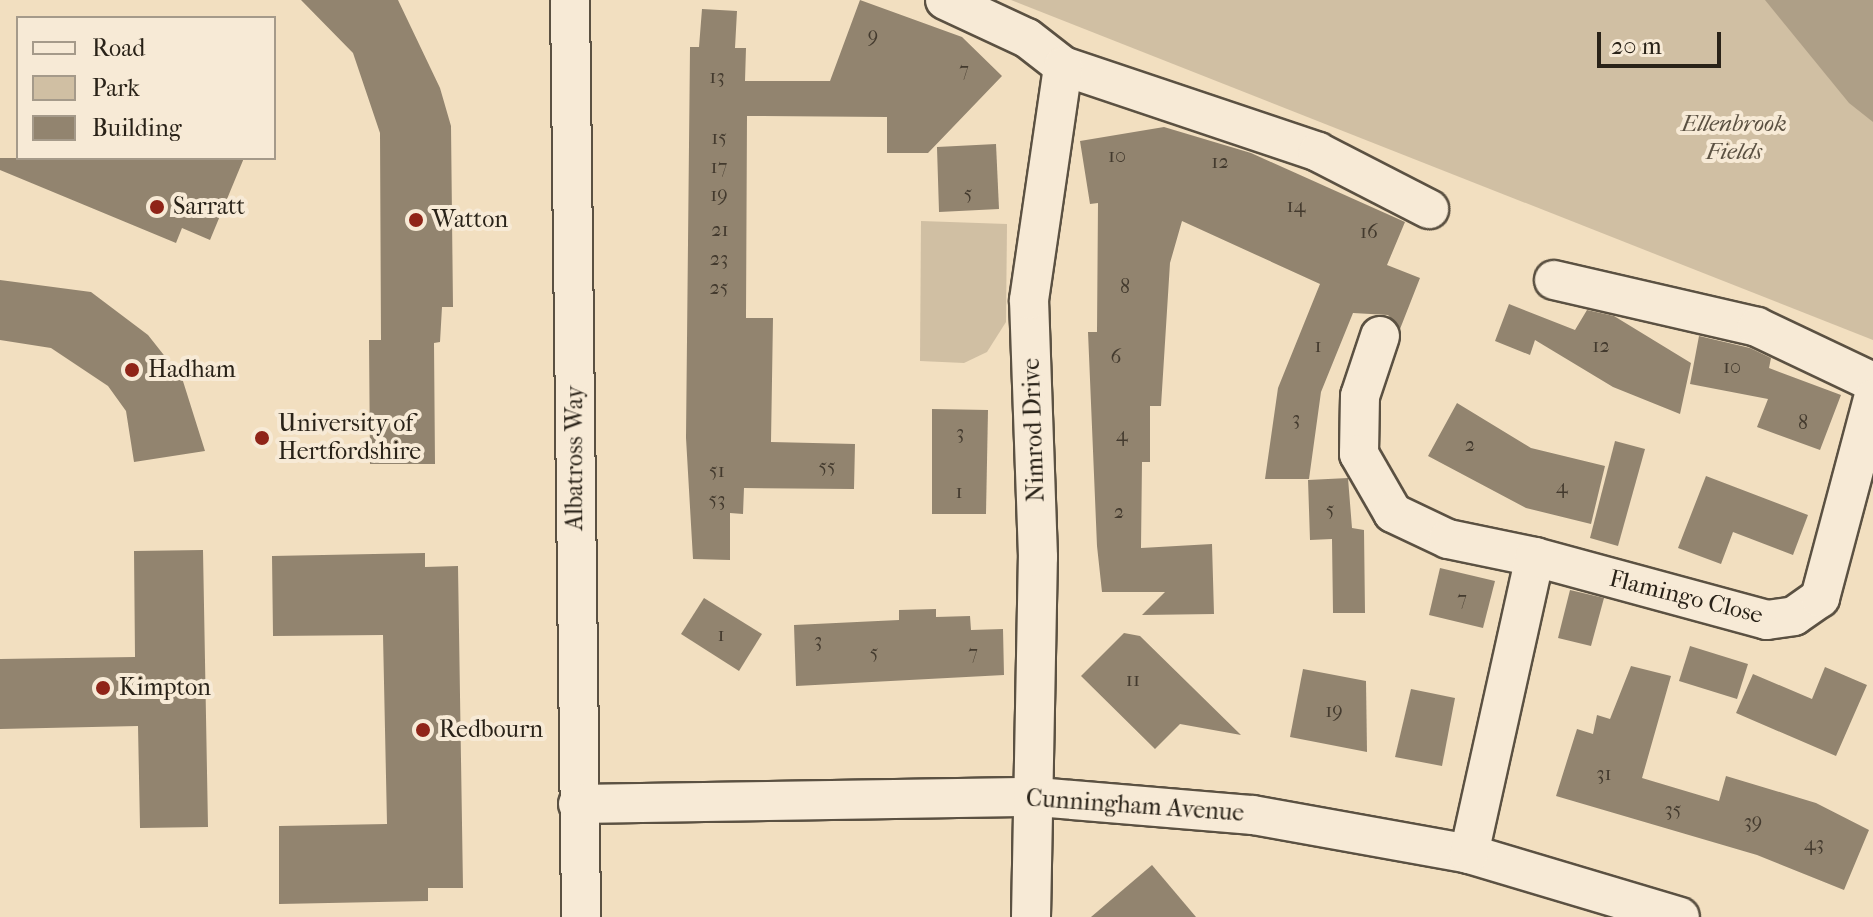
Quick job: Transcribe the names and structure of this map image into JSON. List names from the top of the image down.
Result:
{
  "streets": {
    "street": [
      "Nimrod Drive",
      "Albatross Way",
      "Flamingo Close",
      "Cunningham Avenue"
    ]
  },
  "crossings": [
    ["Nimrod Drive", "Cunningham Avenue"],
    ["Albatross Way", "Cunningham Avenue"]
  ],
  "parks": ["Ellenbrook Fields"],
  "places": [
    "Sarratt",
    "Watton",
    "Hadham",
    "University of Hertfordshire",
    "Kimpton",
    "Redbourn"
  ],
  "house_numbers": [
    "9",
    "7",
    "13",
    "15",
    "10",
    "12",
    "17",
    "5",
    "19",
    "14",
    "21",
    "16",
    "23",
    "8",
    "25",
    "1",
    "12",
    "6",
    "10",
    "3",
    "8",
    "3",
    "4",
    "2",
    "55",
    "51",
    "4",
    "1",
    "53",
    "5",
    "2",
    "7",
    "1",
    "3",
    "5",
    "7",
    "11",
    "19",
    "31",
    "35",
    "39",
    "43"
  ],
  "legend": ["Road", "Park", "Building"],
  "scale_bar": "20 m"
}
